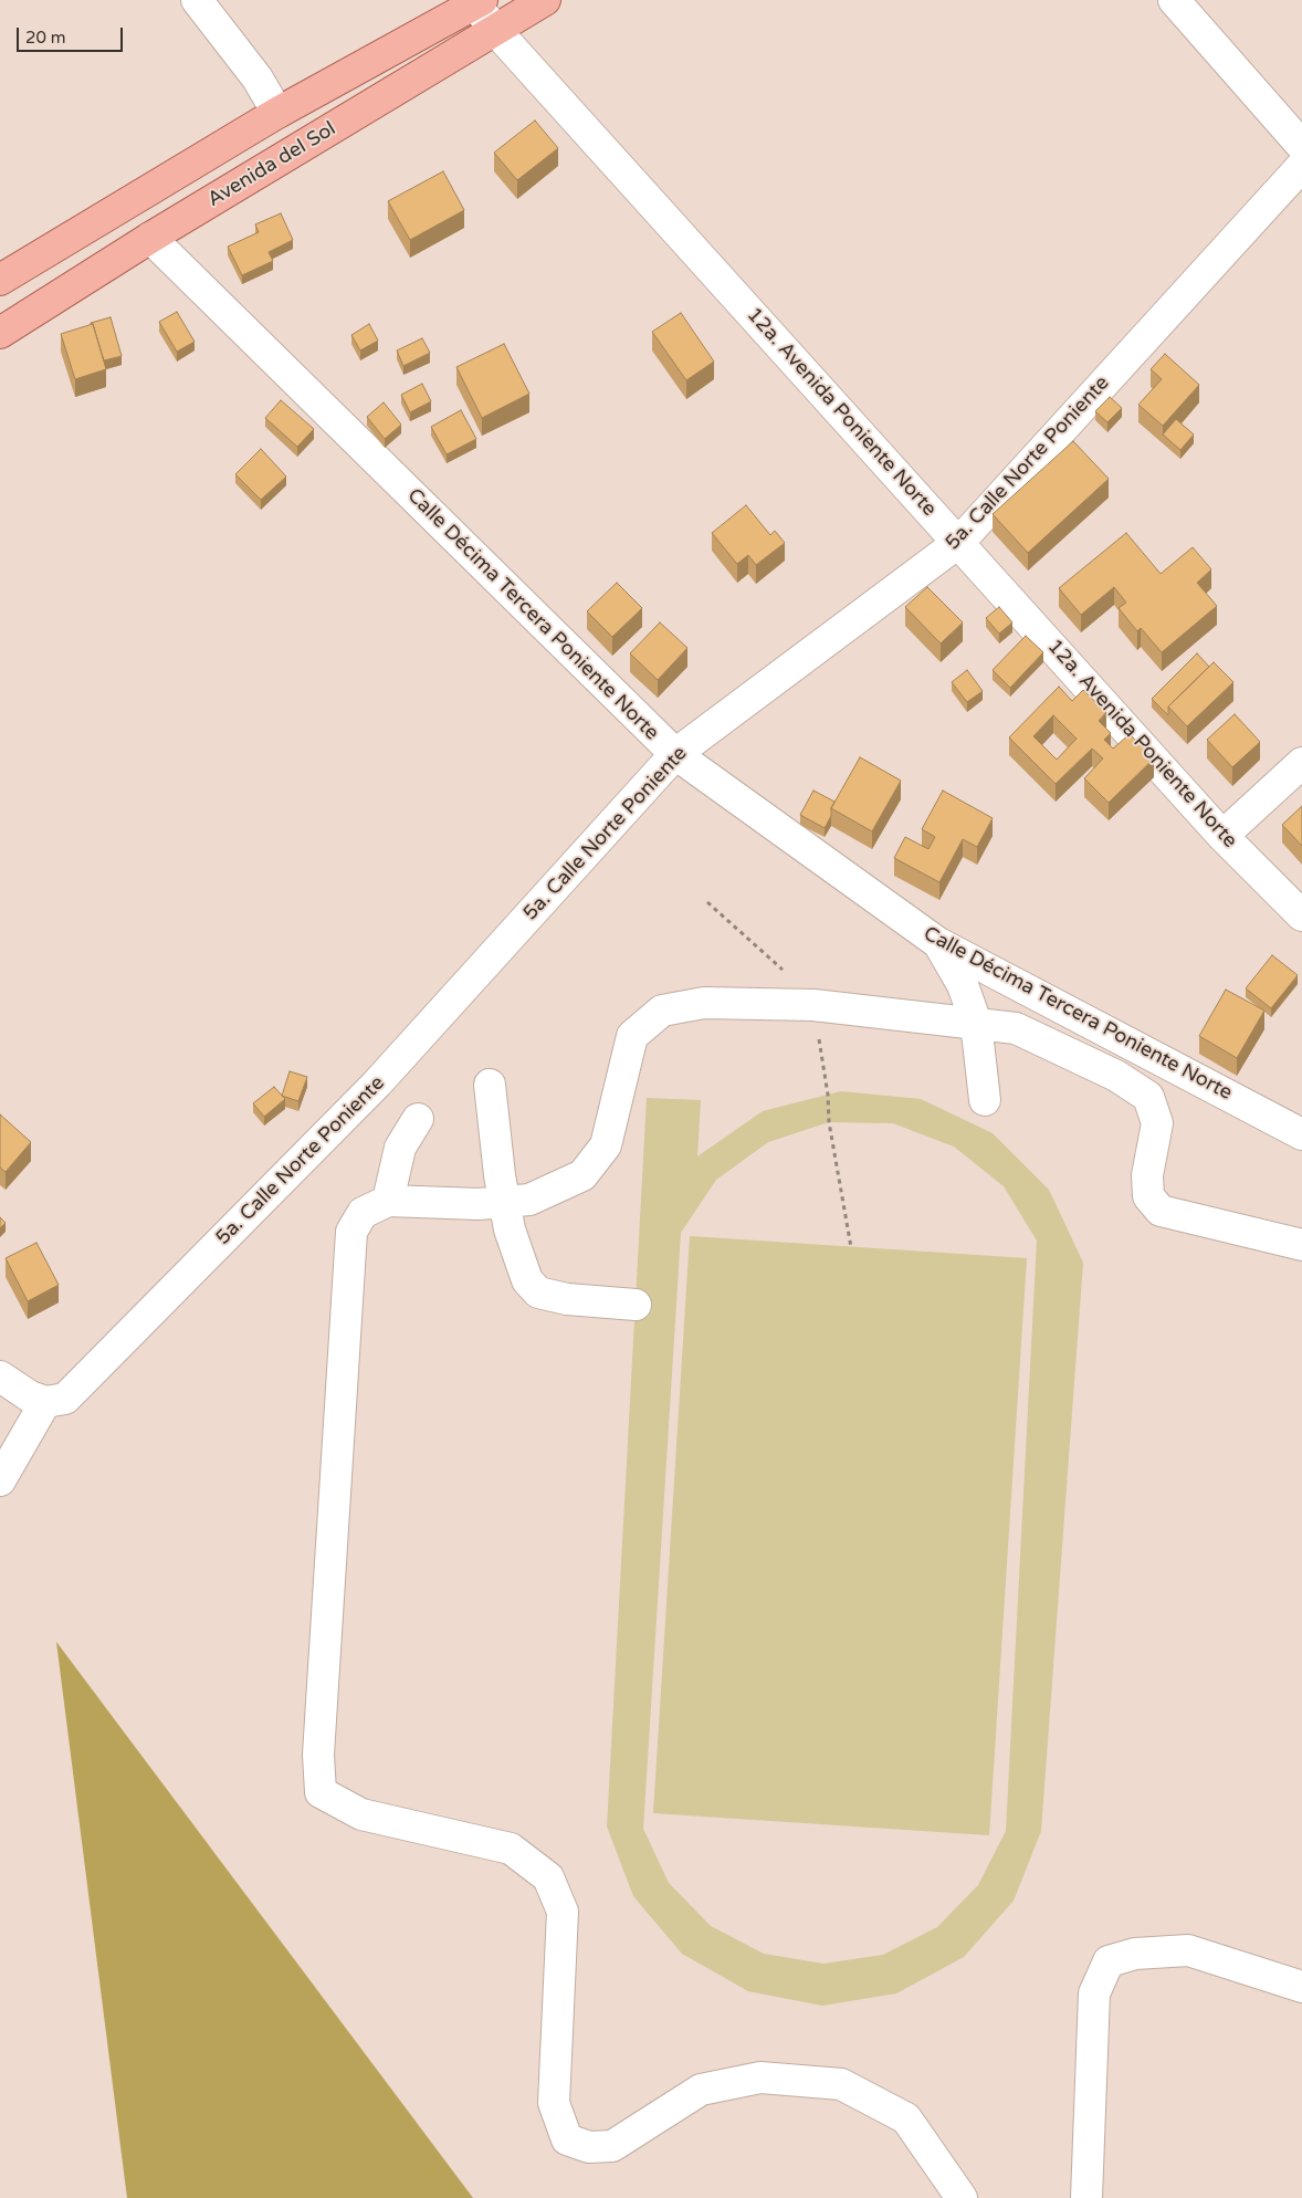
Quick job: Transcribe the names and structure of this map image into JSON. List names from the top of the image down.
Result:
{
  "streets": {
    "main road": ["Avenida del Sol"],
    "street": ["12a. Avenida Poniente Norte", "5a. Calle Norte Poniente", "Calle Décima Tercera Poniente Norte"]
  },
  "crossings": [
    ["Avenida del Sol", "12a. Avenida Poniente Norte"],
    ["Avenida del Sol", "Calle Décima Tercera Poniente Norte"],
    ["12a. Avenida Poniente Norte", "5a. Calle Norte Poniente"],
    ["5a. Calle Norte Poniente", "Calle Décima Tercera Poniente Norte"]
  ],
  "scale_bar": "20 m"
}
